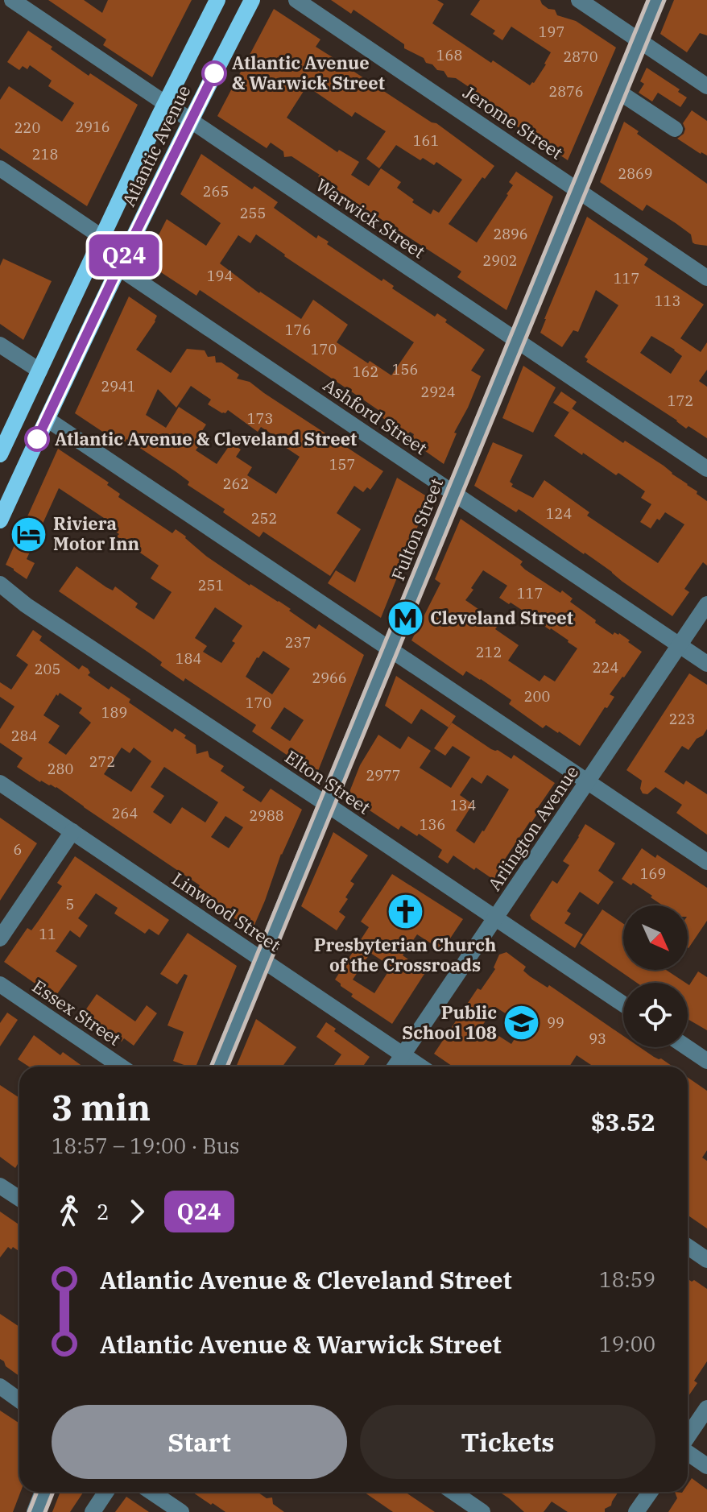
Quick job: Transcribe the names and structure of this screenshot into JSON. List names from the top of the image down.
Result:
{
  "streets": {
    "main road": ["Atlantic Avenue"],
    "street": [
      "Jerome Street",
      "Warwick Street",
      "Ashford Street",
      "Fulton Street",
      "Elton Street",
      "Arlington Avenue",
      "Linwood Street",
      "Essex Street"
    ]
  },
  "crossings": [
    ["Jerome Street", "Fulton Street"],
    ["Atlantic Avenue", "Warwick Street"],
    ["Atlantic Avenue", "Ashford Street"],
    ["Warwick Street", "Fulton Street"],
    ["Ashford Street", "Fulton Street"],
    ["Ashford Street", "Arlington Avenue"],
    ["Fulton Street", "Elton Street"],
    ["Fulton Street", "Linwood Street"],
    ["Elton Street", "Arlington Avenue"],
    ["Arlington Avenue", "Linwood Street"]
  ],
  "places": {
    "other": ["Atlantic Avenue & Warwick Street", "Atlantic Avenue & Cleveland Street"],
    "hotel": ["Riviera Motor Inn"],
    "metro station": ["Cleveland Street"],
    "church": ["Presbyterian Church of the Crossroads"],
    "school or university": ["Public School 108"]
  },
  "lines": ["bus line Q24"],
  "house_numbers": [
    "197",
    "168",
    "2870",
    "2876",
    "2916",
    "220",
    "161",
    "218",
    "2869",
    "265",
    "255",
    "2896",
    "2902",
    "194",
    "117",
    "113",
    "176",
    "170",
    "156",
    "162",
    "2941",
    "2924",
    "172",
    "173",
    "157",
    "262",
    "124",
    "252",
    "251",
    "117",
    "237",
    "212",
    "184",
    "224",
    "205",
    "2966",
    "200",
    "170",
    "189",
    "223",
    "284",
    "272",
    "280",
    "2977",
    "134",
    "264",
    "2988",
    "136",
    "6",
    "169",
    "5",
    "11",
    "99",
    "93"
  ],
  "north": "bottom right",
  "page": {
    "on_map": "Q24",
    "heading": ["3 min", "18:57 – 19:00 · Bus", "$3.52"],
    "legs": ["2", "Q24"],
    "list": [
      {
        "name": "Atlantic Avenue & Cleveland Street",
        "value": "18:59"
      },
      {
        "name": "Atlantic Avenue & Warwick Street",
        "value": "19:00"
      }
    ],
    "buttons": ["Start", "Tickets"]
  }
}
